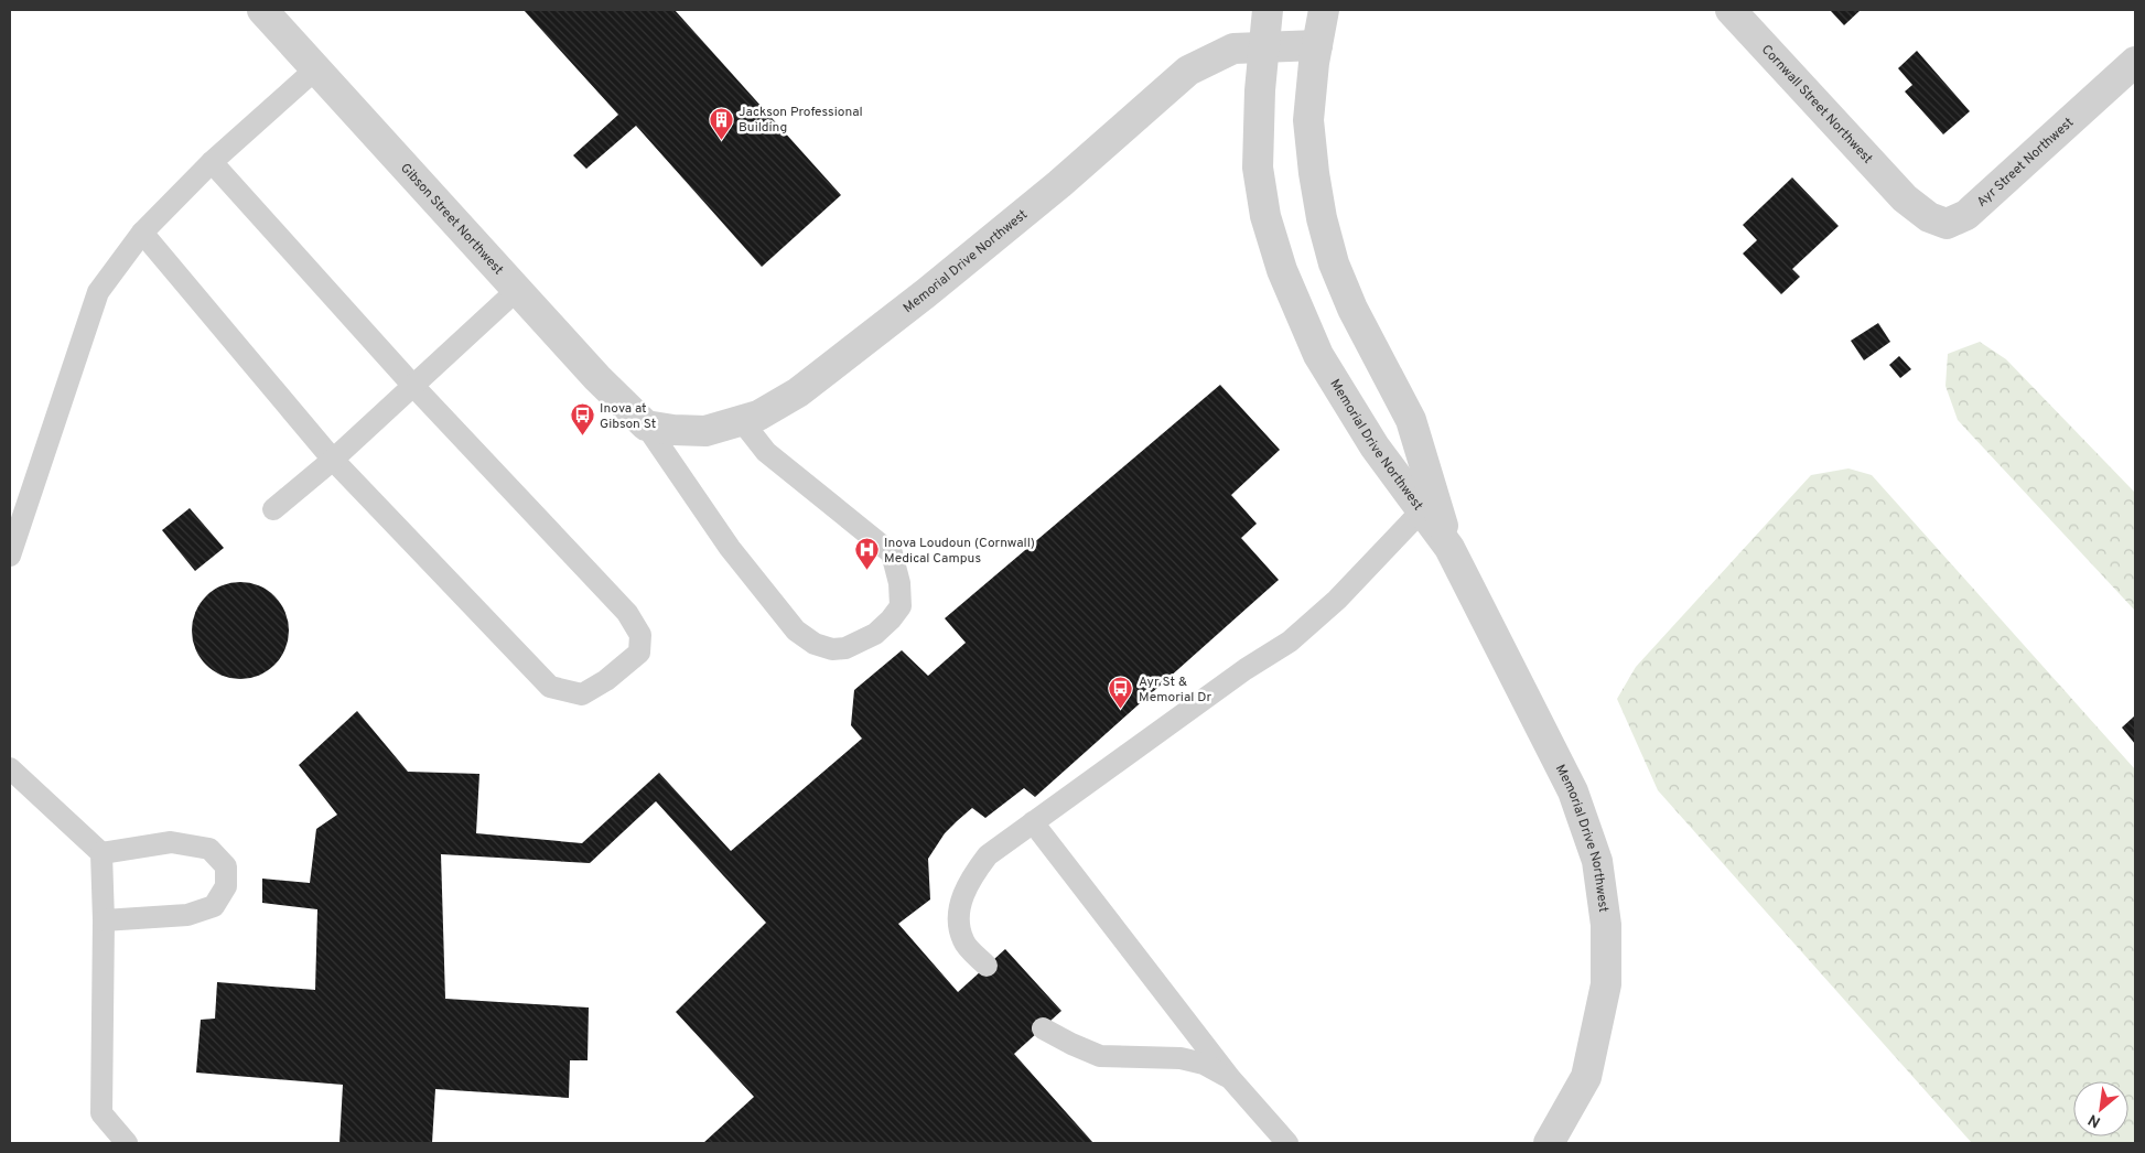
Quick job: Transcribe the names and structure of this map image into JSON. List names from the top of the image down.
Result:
{
  "streets": {
    "street": [
      "Cornwall Street Northwest",
      "Ayr Street Northwest",
      "Gibson Street Northwest",
      "Memorial Drive Northwest"
    ]
  },
  "crossings": [
    ["Cornwall Street Northwest", "Ayr Street Northwest"],
    ["Gibson Street Northwest", "Memorial Drive Northwest"]
  ],
  "places": {
    "building": ["Jackson Professional Building"],
    "bus stop": ["Inova at Gibson St", "Ayr St & Memorial Dr"],
    "hospital": ["Inova Loudoun (Cornwall) Medical Campus"]
  },
  "north": "bottom left"
}
